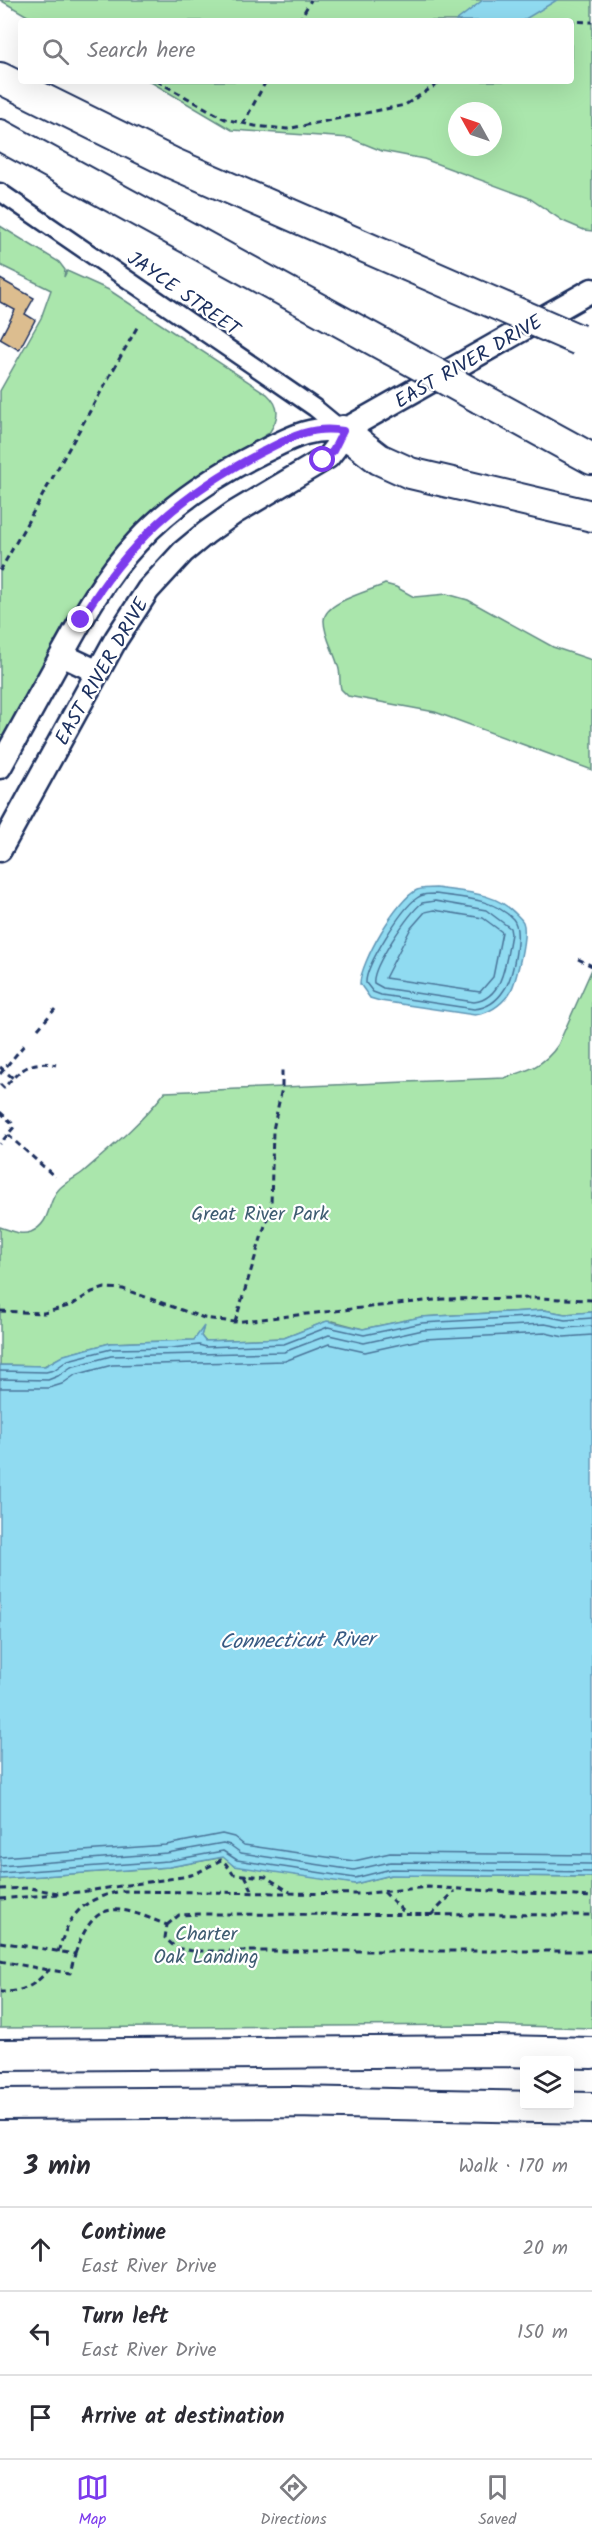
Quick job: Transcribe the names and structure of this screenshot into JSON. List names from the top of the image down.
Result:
{
  "streets": {
    "street": ["JAYCE STREET", "EAST RIVER DRIVE"]
  },
  "crossings": [
    ["JAYCE STREET", "EAST RIVER DRIVE"]
  ],
  "water": ["Connecticut River"],
  "parks": ["Great River Park", "Charter Oak Landing"],
  "north": "top left",
  "page": {
    "search": "Search here",
    "heading": ["3 min", "Walk · 170 m"],
    "list": [
      ["Continue", "East River Drive", "20 m"],
      ["Turn left", "East River Drive", "150 m"],
      "Arrive at destination"
    ],
    "nav": ["Map", "Directions", "Saved"]
  }
}
